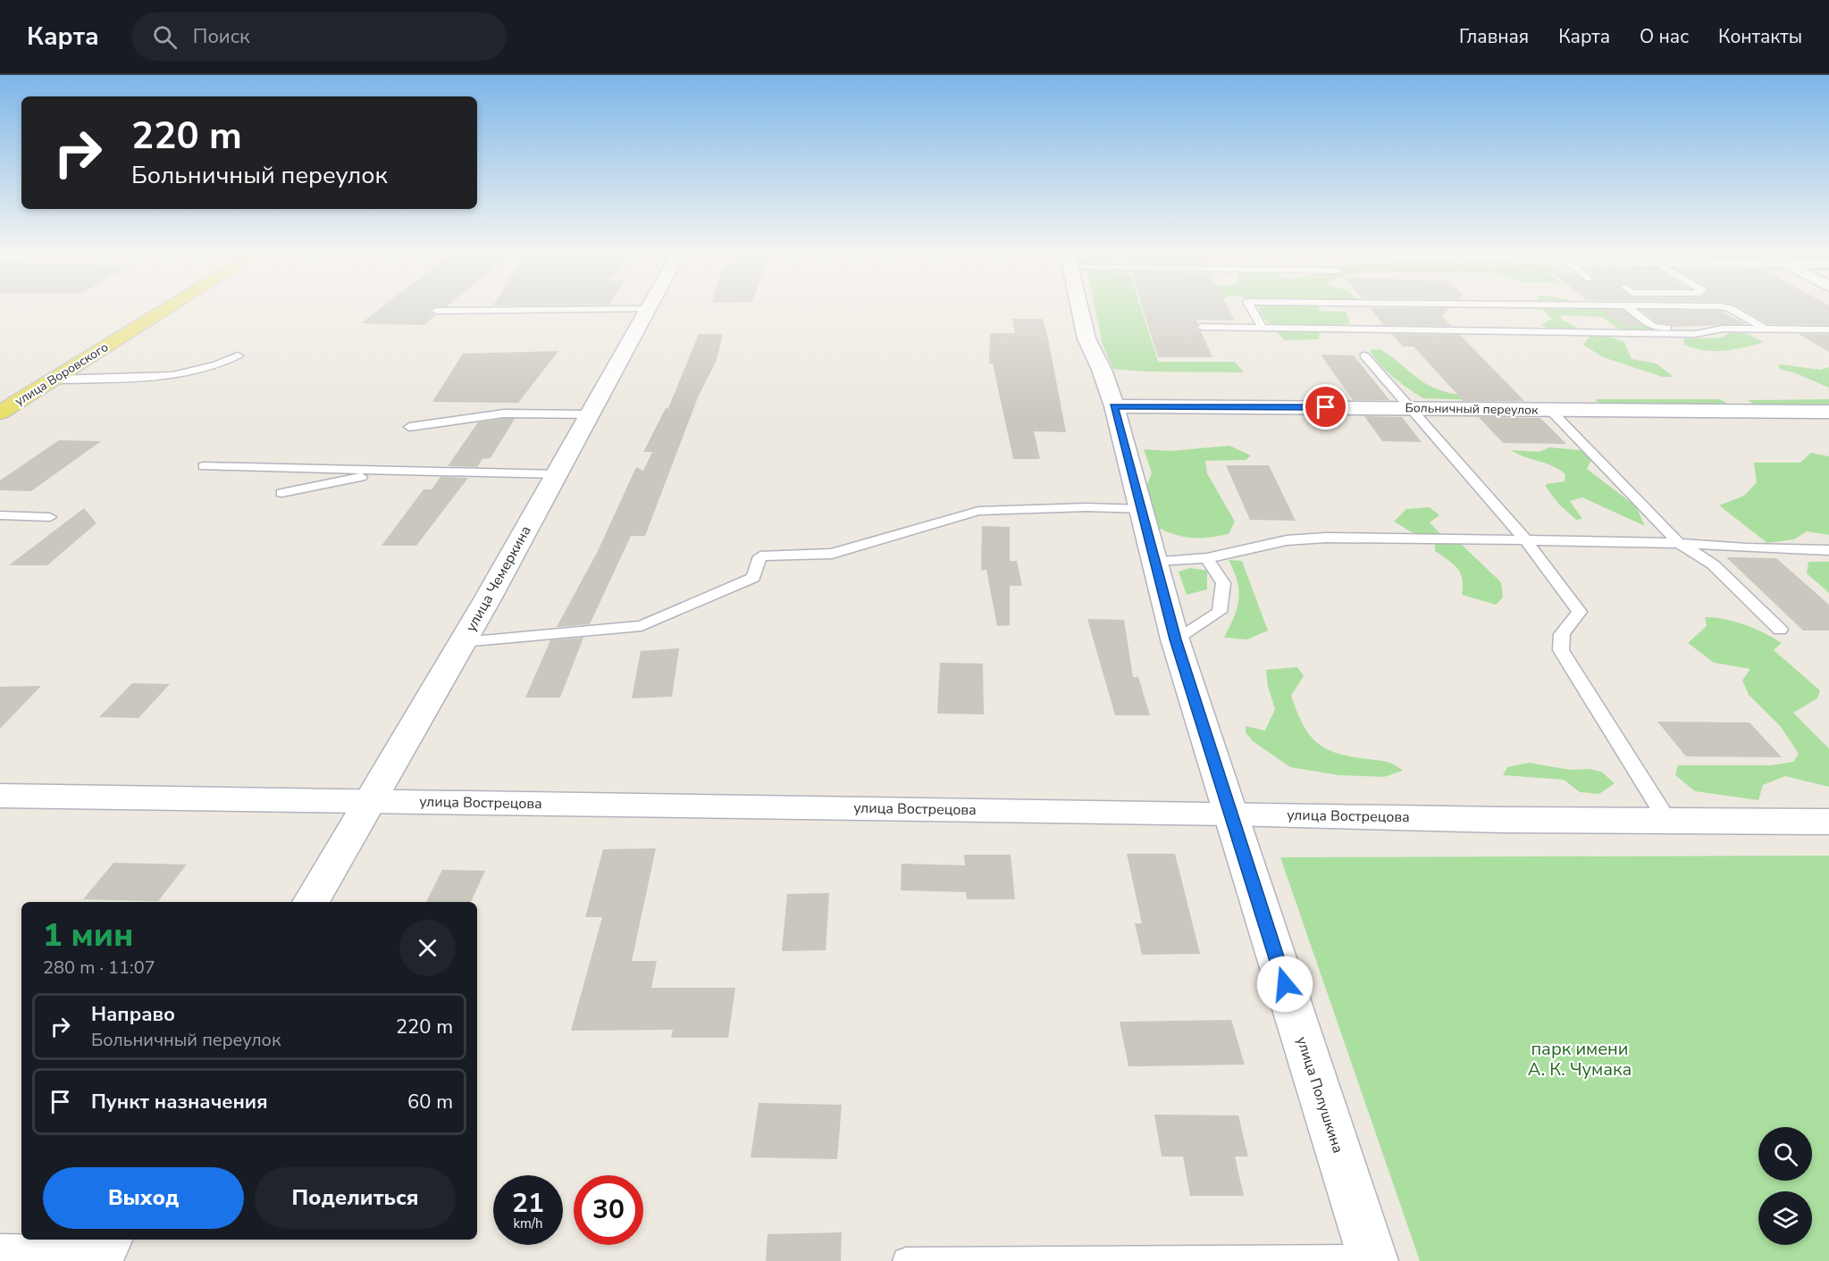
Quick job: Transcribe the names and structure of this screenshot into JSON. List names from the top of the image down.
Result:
{
  "streets": {
    "main road": ["улица Воровского"],
    "street": [
      "Больничный переулок",
      "улица Чемеркина",
      "улица Вострецова",
      "улица Полушкина"
    ]
  },
  "crossings": [
    ["Больничный переулок", "улица Полушкина"],
    ["улица Чемеркина", "улица Вострецова"],
    ["улица Вострецова", "улица Полушкина"]
  ],
  "parks": ["парк имени А. К. Чумака"],
  "page": {
    "header": "Карта",
    "search": "Поиск",
    "nav": [
      "Главная",
      "Карта",
      "О нас",
      "Контакты"
    ],
    "turn": ["220 m", "Больничный переулок"],
    "heading": ["1 мин", "280 m · 11:07"],
    "list": [
      {
        "name": "Направо",
        "note": "Больничный переулок",
        "value": "220 m"
      },
      {
        "name": "Пункт назначения",
        "value": "60 m"
      }
    ],
    "buttons": ["Выход", "Поделиться"],
    "speed": "21 km/h",
    "limit": "30"
  }
}
